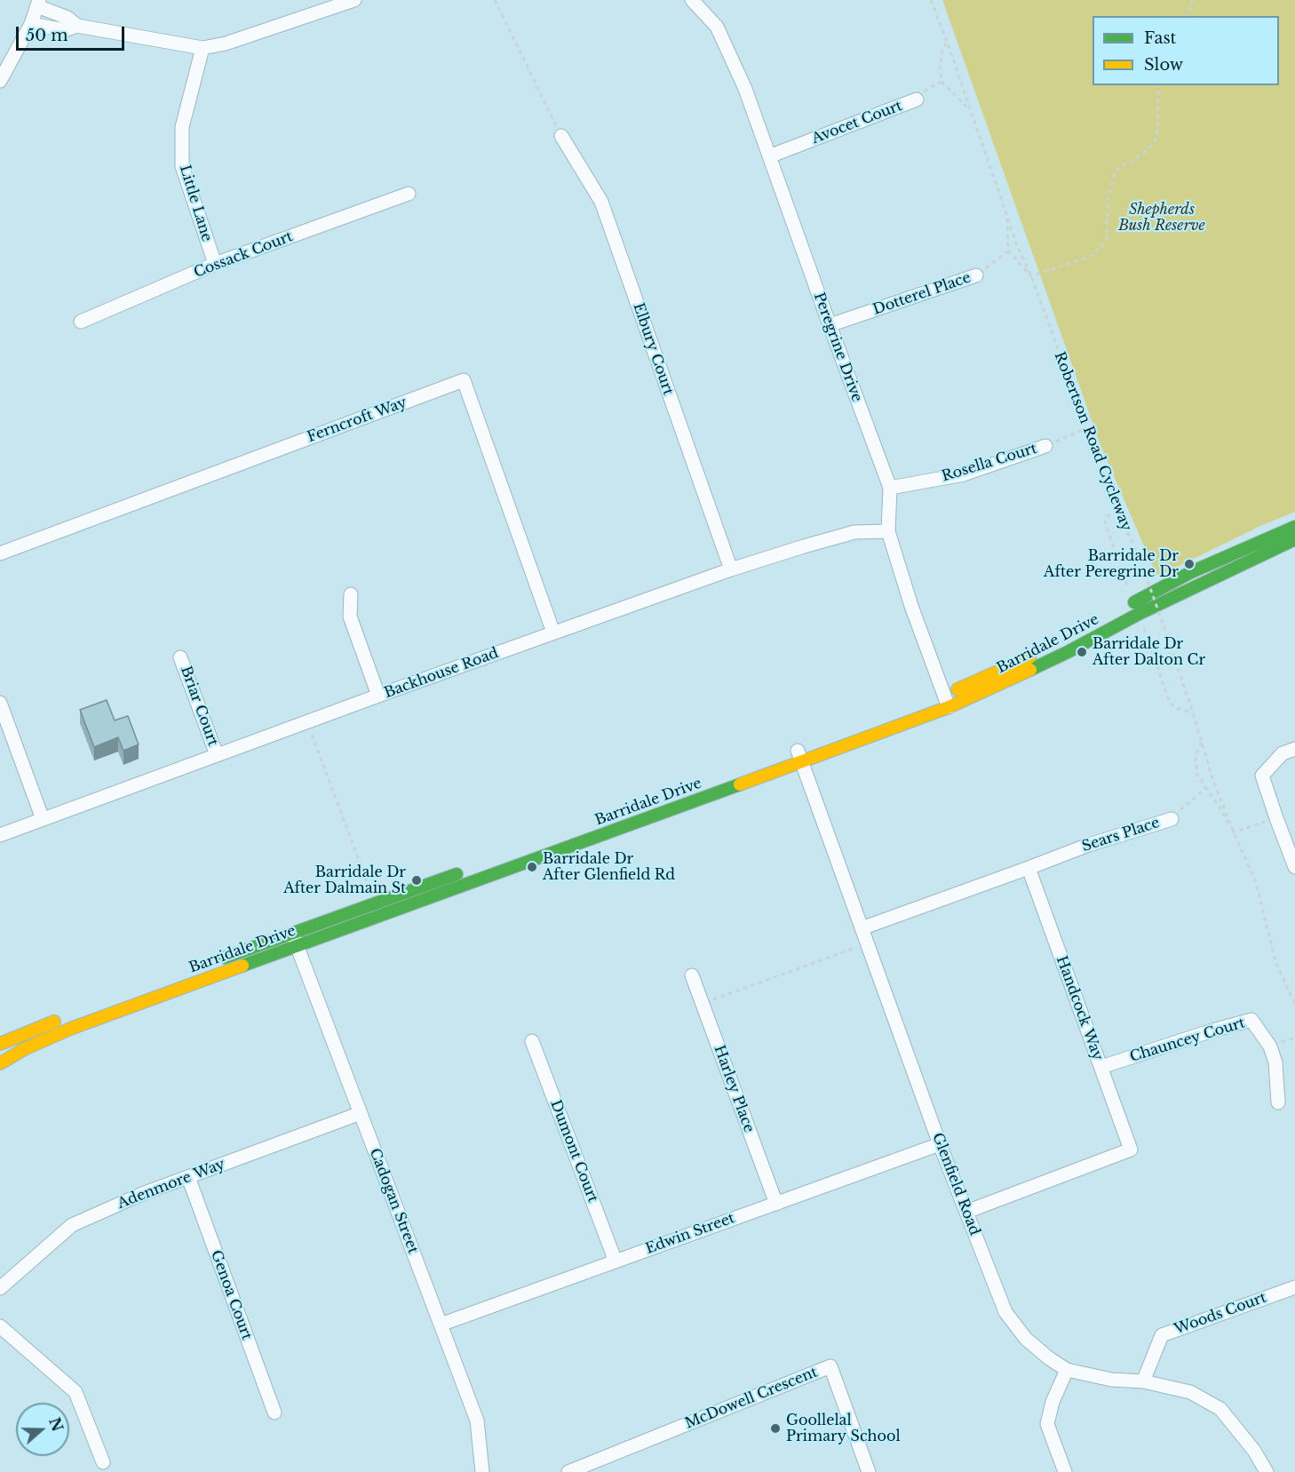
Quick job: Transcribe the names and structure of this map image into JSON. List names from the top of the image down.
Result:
{
  "streets": {
    "street": [
      "Avocet Court",
      "Little Lane",
      "Cossack Court",
      "Dotterel Place",
      "Peregrine Drive",
      "Elbury Court",
      "Ferncroft Way",
      "Rosella Court",
      "Barridale Drive",
      "Backhouse Road",
      "Briar Court",
      "Sears Place",
      "Handcock Way",
      "Chauncey Court",
      "Harley Place",
      "Dumont Court",
      "Adenmore Way",
      "Glenfield Road",
      "Cadogan Street",
      "Edwin Street",
      "Genoa Court",
      "Woods Court",
      "McDowell Crescent"
    ],
    "path": ["Robertson Road Cycleway"]
  },
  "crossings": [
    ["Avocet Court", "Peregrine Drive"],
    ["Little Lane", "Cossack Court"],
    ["Dotterel Place", "Peregrine Drive"],
    ["Peregrine Drive", "Rosella Court"],
    ["Peregrine Drive", "Barridale Drive"],
    ["Peregrine Drive", "Backhouse Road"],
    ["Elbury Court", "Backhouse Road"],
    ["Ferncroft Way", "Backhouse Road"],
    ["Robertson Road Cycleway", "Rosella Court"],
    ["Barridale Drive", "Glenfield Road"],
    ["Barridale Drive", "Cadogan Street"],
    ["Backhouse Road", "Briar Court"],
    ["Sears Place", "Handcock Way"],
    ["Handcock Way", "Chauncey Court"],
    ["Handcock Way", "Glenfield Road"],
    ["Harley Place", "Edwin Street"],
    ["Dumont Court", "Edwin Street"],
    ["Adenmore Way", "Cadogan Street"],
    ["Adenmore Way", "Genoa Court"],
    ["Glenfield Road", "Edwin Street"],
    ["Glenfield Road", "Woods Court"],
    ["Cadogan Street", "Edwin Street"]
  ],
  "parks": ["Shepherds Bush Reserve"],
  "places": [
    "Barridale Dr After Peregrine Dr",
    "Barridale Dr After Dalton Cr",
    "Barridale Dr After Glenfield Rd",
    "Barridale Dr After Dalmain St",
    "Goollelal Primary School"
  ],
  "legend": ["Fast", "Slow"],
  "scale_bar": "50 m",
  "north": "right"
}
